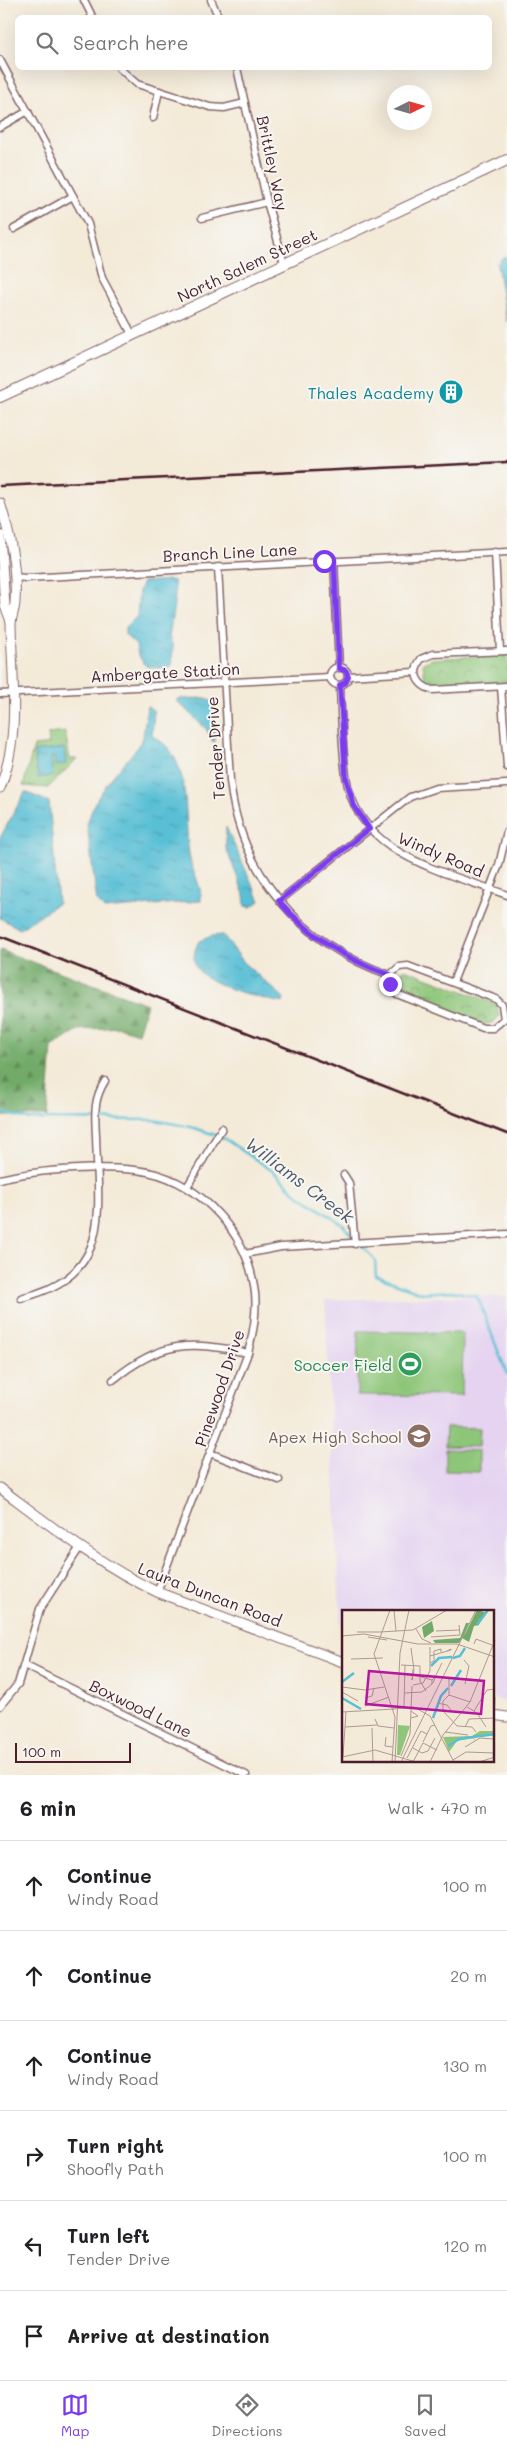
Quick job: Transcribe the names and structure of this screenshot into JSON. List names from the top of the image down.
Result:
{
  "streets": {
    "main road": ["North Salem Street"],
    "street": [
      "Brittley Way",
      "Branch Line Lane",
      "Ambergate Station",
      "Tender Drive",
      "Windy Road",
      "Pinewood Drive",
      "Laura Duncan Road",
      "Boxwood Lane"
    ]
  },
  "crossings": [
    ["Brittley Way", "North Salem Street"],
    ["Branch Line Lane", "Tender Drive"],
    ["Ambergate Station", "Tender Drive"],
    ["Ambergate Station", "Windy Road"],
    ["Pinewood Drive", "Laura Duncan Road"]
  ],
  "water": ["Williams Creek"],
  "places": {
    "building": ["Thales Academy"],
    "sports": ["Soccer Field"],
    "school or university": ["Apex High School"]
  },
  "scale_bar": "100 m",
  "north": "right",
  "page": {
    "search": "Search here",
    "scale": "100 m",
    "heading": ["6 min", "Walk · 470 m"],
    "list": [
      ["Continue", "Windy Road", "100 m"],
      ["Continue", "20 m"],
      ["Continue", "Windy Road", "130 m"],
      ["Turn right", "Shoofly Path", "100 m"],
      ["Turn left", "Tender Drive", "120 m"],
      "Arrive at destination"
    ],
    "nav": ["Map", "Directions", "Saved"]
  }
}
